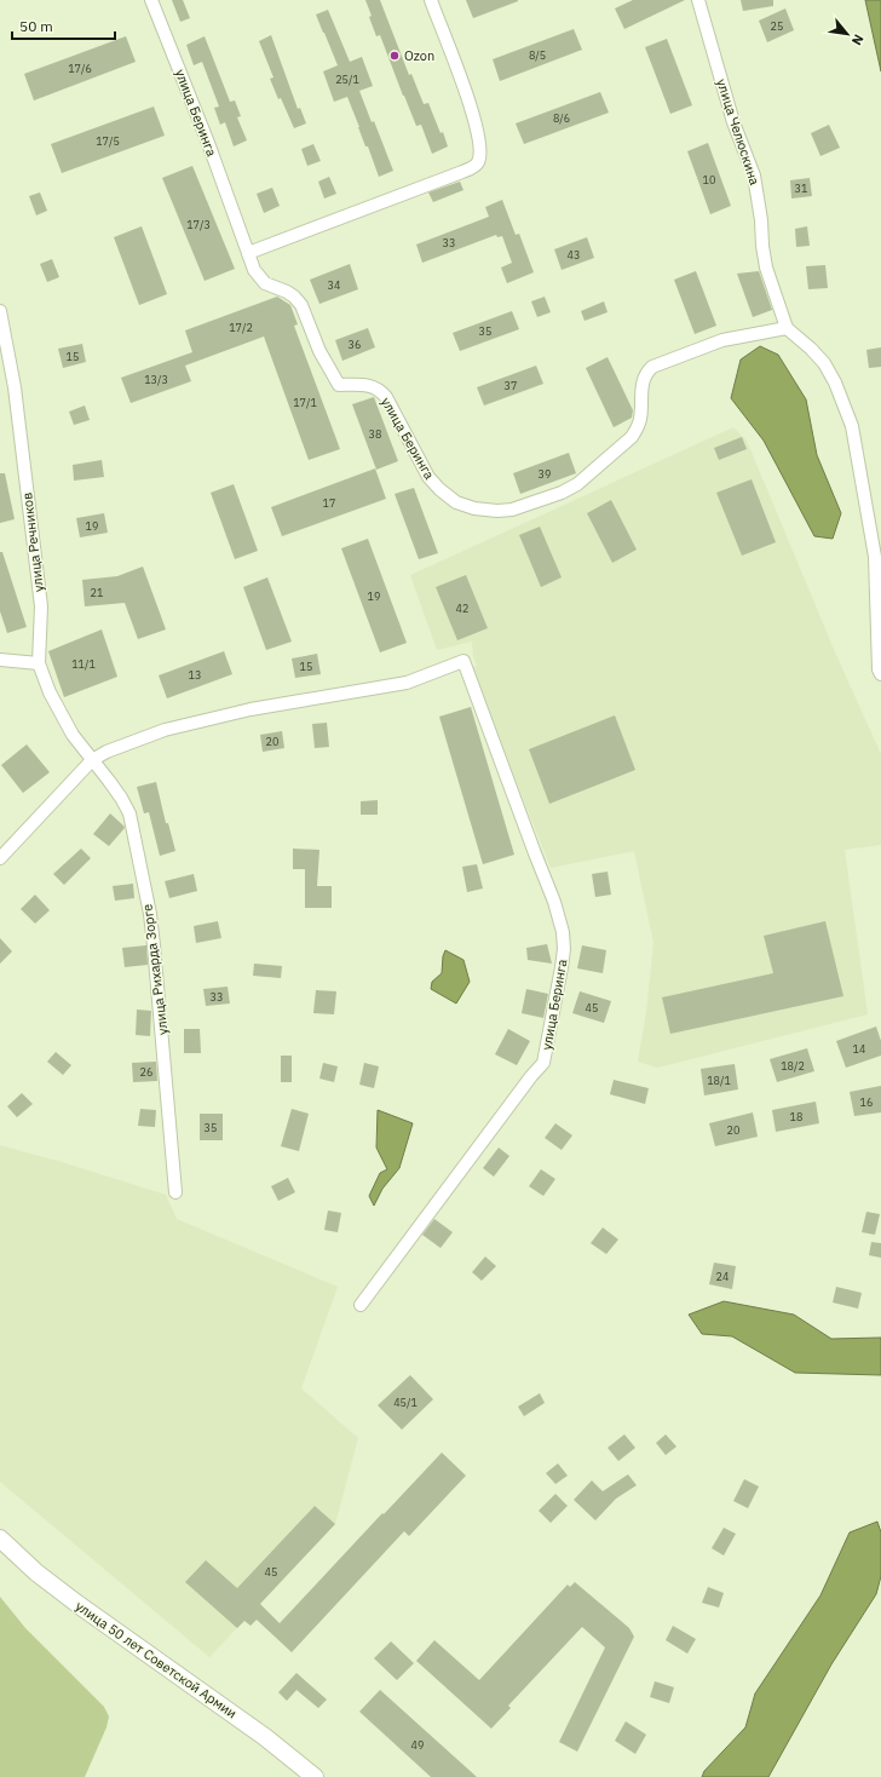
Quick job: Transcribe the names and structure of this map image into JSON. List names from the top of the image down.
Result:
{
  "streets": {
    "main road": ["улица 50 лет Советской Армии"],
    "street": [
      "улица Беринга",
      "улица Челюскина",
      "улица Речников",
      "улица Рихарда Зорге"
    ]
  },
  "crossings": [
    ["улица Беринга", "улица Челюскина"],
    ["улица Беринга", "улица Речников"],
    ["улица Беринга", "улица Рихарда Зорге"],
    ["улица Речников", "улица Рихарда Зорге"]
  ],
  "places": ["Ozon"],
  "house_numbers": [
    "25",
    "8/5",
    "17/6",
    "25/1",
    "8/6",
    "17/5",
    "10",
    "31",
    "17/3",
    "33",
    "43",
    "34",
    "17/2",
    "35",
    "36",
    "15",
    "13/3",
    "37",
    "17/1",
    "38",
    "39",
    "17",
    "19",
    "21",
    "19",
    "42",
    "11/1",
    "15",
    "13",
    "20",
    "33",
    "45",
    "14",
    "18/2",
    "26",
    "18/1",
    "16",
    "18",
    "35",
    "20",
    "24",
    "45/1",
    "45",
    "49"
  ],
  "scale_bar": "50 m",
  "north": "bottom right"
}
